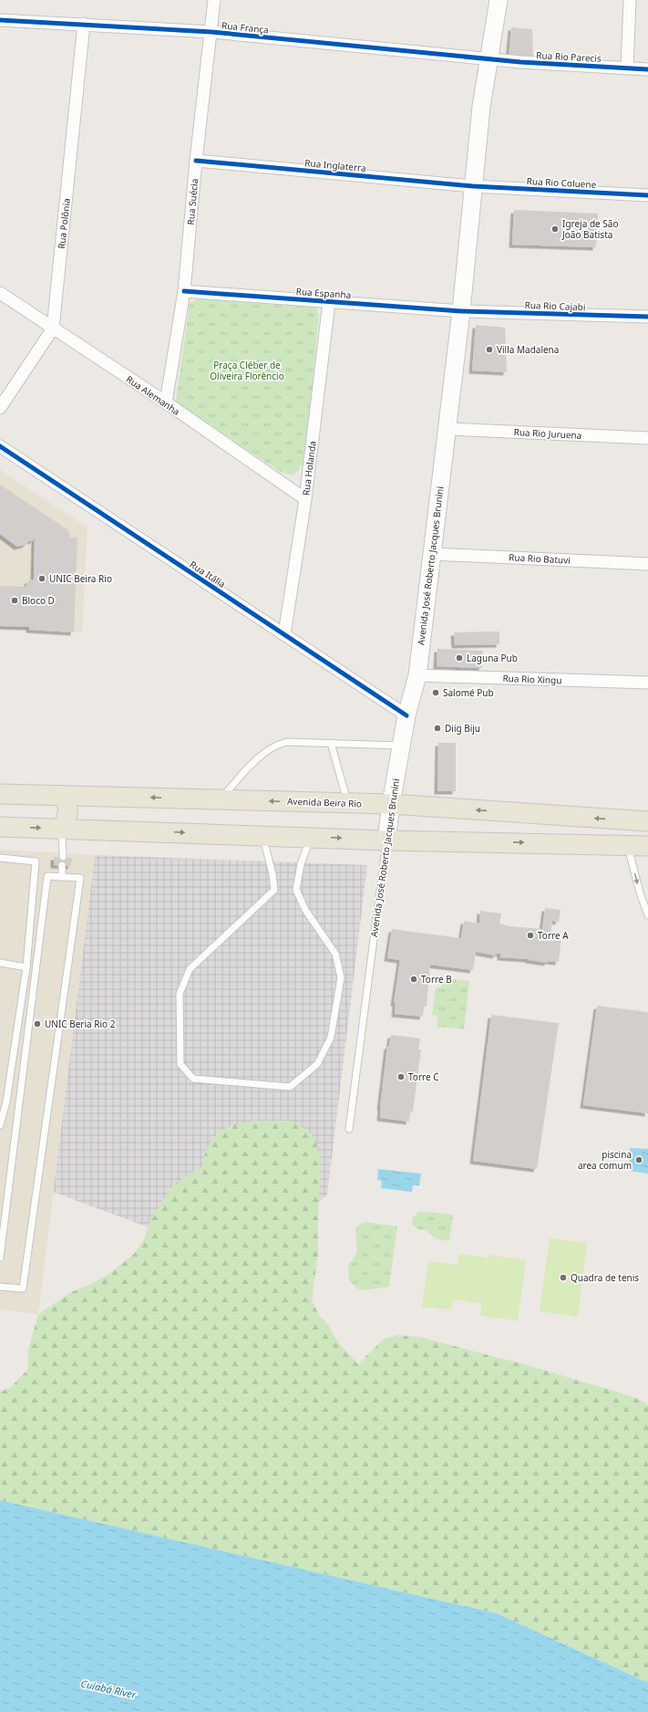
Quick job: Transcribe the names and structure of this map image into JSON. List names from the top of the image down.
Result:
{
  "streets": {
    "main road": ["Avenida José Roberto Jacques Brunini", "Avenida Beira Rio"],
    "street": [
      "Rua França",
      "Rua Rio Parecis",
      "Rua Inglaterra",
      "Rua Rio Coluene",
      "Rua Suécia",
      "Rua Polônia",
      "Rua Espanha",
      "Rua Rio Cajabi",
      "Rua Alemanha",
      "Rua Rio Juruena",
      "Rua Holanda",
      "Rua Rio Batuvi",
      "Rua Itália",
      "Rua Rio Xingu"
    ]
  },
  "crossings": [
    ["Rua França", "Rua Rio Parecis"],
    ["Rua França", "Rua Suécia"],
    ["Rua França", "Rua Polônia"],
    ["Rua França", "Avenida José Roberto Jacques Brunini"],
    ["Rua Rio Parecis", "Avenida José Roberto Jacques Brunini"],
    ["Rua Inglaterra", "Rua Rio Coluene"],
    ["Rua Inglaterra", "Rua Suécia"],
    ["Rua Inglaterra", "Avenida José Roberto Jacques Brunini"],
    ["Rua Rio Coluene", "Avenida José Roberto Jacques Brunini"],
    ["Rua Suécia", "Rua Espanha"],
    ["Rua Suécia", "Rua Alemanha"],
    ["Rua Polônia", "Rua Alemanha"],
    ["Rua Espanha", "Rua Rio Cajabi"],
    ["Rua Espanha", "Rua Holanda"],
    ["Rua Espanha", "Avenida José Roberto Jacques Brunini"],
    ["Rua Rio Cajabi", "Avenida José Roberto Jacques Brunini"],
    ["Rua Alemanha", "Rua Holanda"],
    ["Rua Rio Juruena", "Avenida José Roberto Jacques Brunini"],
    ["Rua Holanda", "Rua Itália"],
    ["Rua Rio Batuvi", "Avenida José Roberto Jacques Brunini"],
    ["Avenida José Roberto Jacques Brunini", "Rua Itália"],
    ["Avenida José Roberto Jacques Brunini", "Rua Rio Xingu"],
    ["Avenida José Roberto Jacques Brunini", "Avenida Beira Rio"]
  ],
  "water": ["Cuiabá River"],
  "parks": ["Praça Cléber de Oliveira Florêncio"],
  "places": [
    "Igreja de São João Batista",
    "Villa Madalena",
    "UNIC Beira Rio",
    "Bloco D",
    "Laguna Pub",
    "Salomé Pub",
    "Diig Biju",
    "Torre A",
    "Torre B",
    "UNIC Beria Rio 2",
    "Torre C",
    "piscina area comum",
    "Quadra de tenis"
  ]
}
